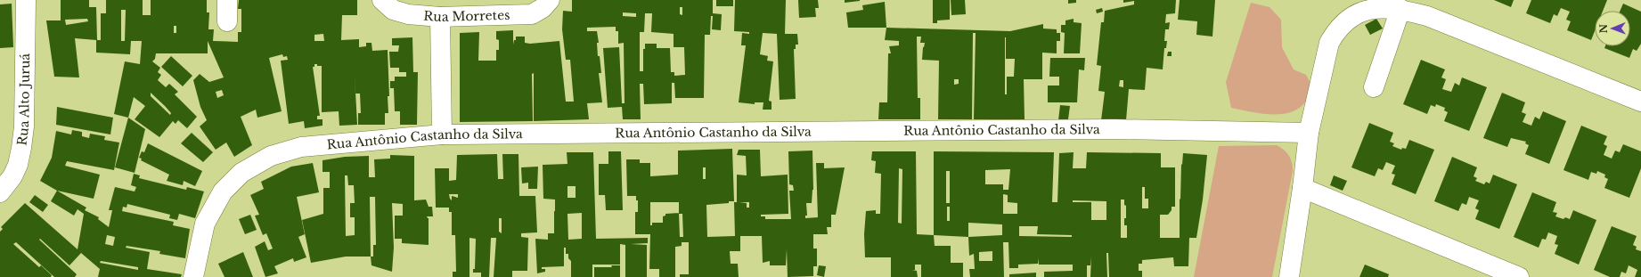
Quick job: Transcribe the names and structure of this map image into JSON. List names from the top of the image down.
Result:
{
  "streets": {
    "street": ["Rua Morretes", "Rua Alto Juruá", "Rua Antônio Castanho da Silva"]
  },
  "north": "left"
}
